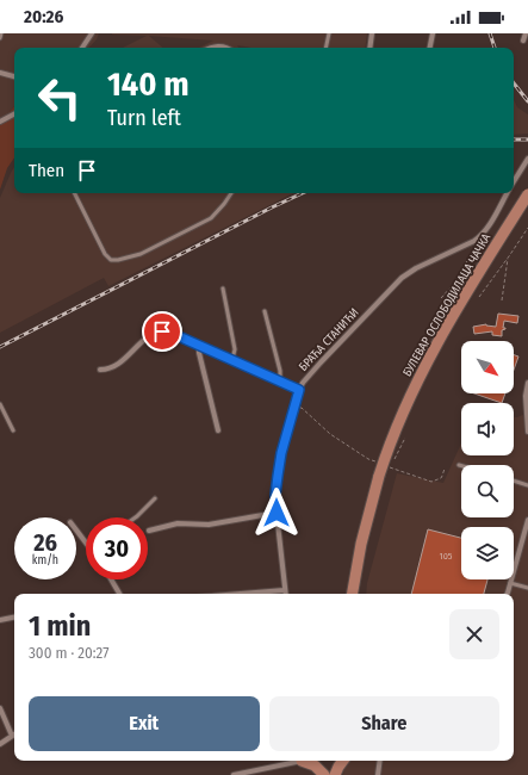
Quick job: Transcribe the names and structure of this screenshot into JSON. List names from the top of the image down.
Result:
{
  "streets": {
    "main road": ["БУЛЕВАР ОСЛОБОДИЛАЦА ЧАЧКА"],
    "street": ["БРАЋА СТАНИЋИ"]
  },
  "house_numbers": ["105"],
  "north": "bottom right",
  "page": {
    "status": "20:26",
    "turn": ["140 m", "Turn left"],
    "then": "Then",
    "speed": "26 km/h",
    "limit": "30",
    "heading": ["1 min", "300 m · 20:27"],
    "buttons": ["Exit", "Share"]
  }
}
